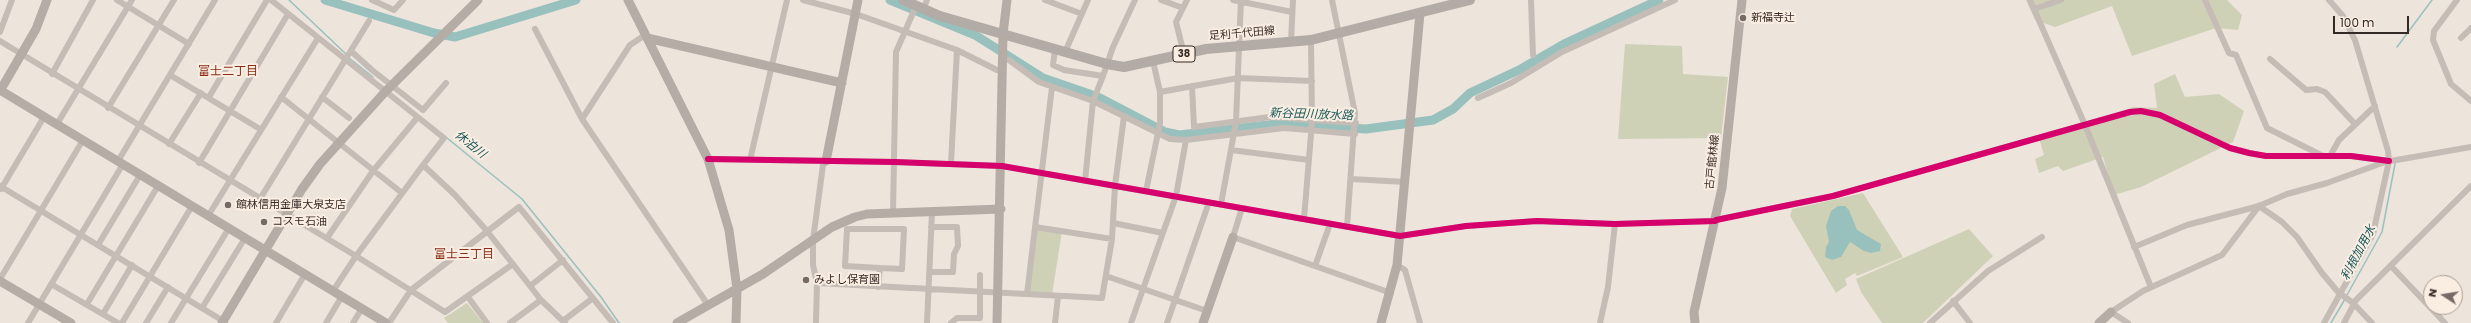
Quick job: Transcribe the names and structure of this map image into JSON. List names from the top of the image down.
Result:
{
  "streets": {
    "main road": ["足利千代田線", "38"],
    "street": ["古戸館林線"]
  },
  "districts": ["富士二丁目", "富士三丁目"],
  "water": ["新谷田川放水路", "休泊川", "利根加用水"],
  "places": [
    "新福寺辻",
    "館林信用金庫大泉支店",
    "コスモ石油",
    "みよし保育園"
  ],
  "scale_bar": "100 m",
  "north": "left"
}
